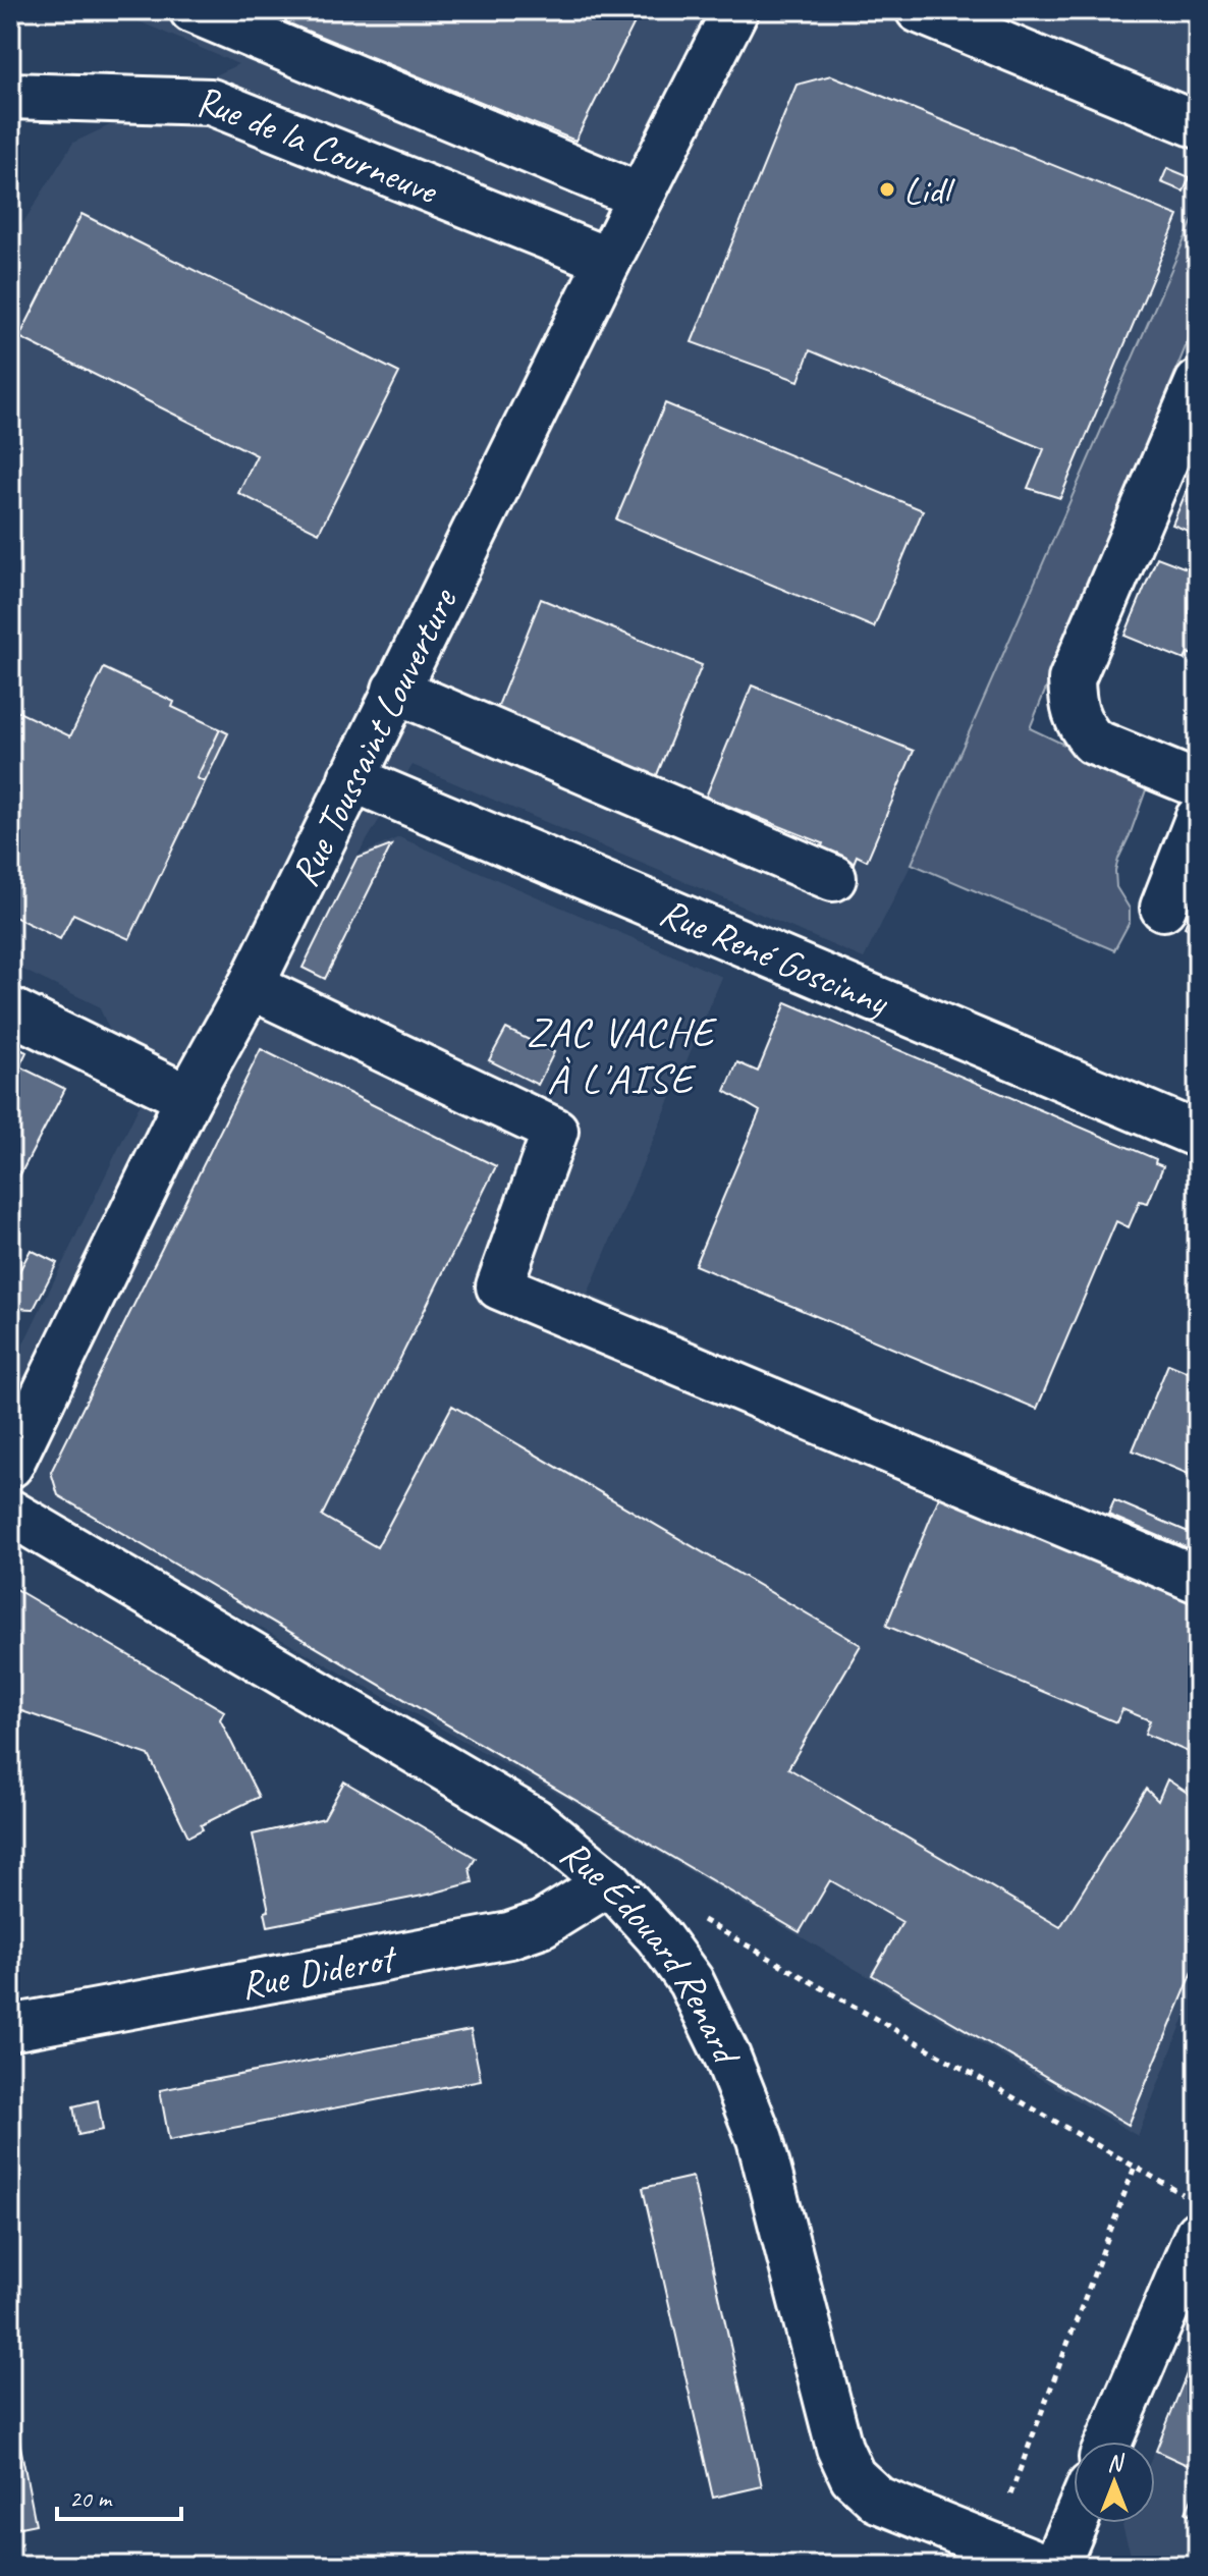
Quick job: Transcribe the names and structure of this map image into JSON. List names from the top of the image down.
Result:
{
  "streets": {
    "street": [
      "Rue de la Courneuve",
      "Rue Toussaint Louverture",
      "Rue René Goscinny",
      "Rue Édouard Renard",
      "Rue Diderot"
    ]
  },
  "crossings": [
    ["Rue de la Courneuve", "Rue Toussaint Louverture"],
    ["Rue Toussaint Louverture", "Rue René Goscinny"],
    ["Rue Édouard Renard", "Rue Diderot"]
  ],
  "districts": ["ZAC VACHE À L'AISE"],
  "places": ["Lidl"],
  "scale_bar": "20 m",
  "north": "top"
}
